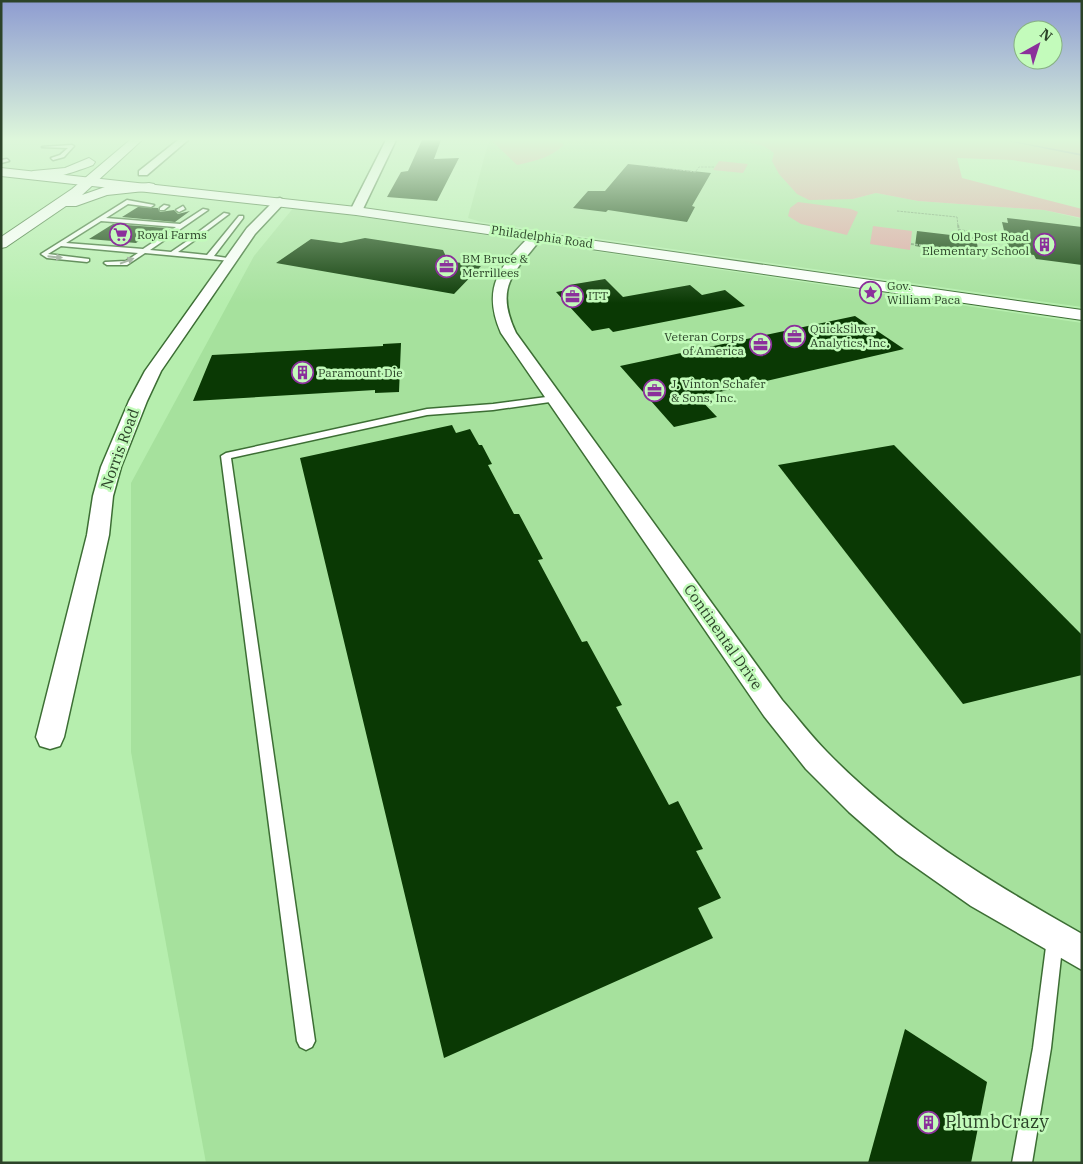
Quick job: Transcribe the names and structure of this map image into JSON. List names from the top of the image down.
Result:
{
  "streets": {
    "main road": ["Philadelphia Road"],
    "street": ["Norris Road", "Continental Drive"]
  },
  "crossings": [
    ["Philadelphia Road", "Norris Road"],
    ["Philadelphia Road", "Continental Drive"]
  ],
  "places": {
    "supermarket": ["Royal Farms"],
    "building": ["Old Post Road Elementary School", "Paramount Die", "PlumbCrazy"],
    "office": [
      "BM Bruce & Merrillees",
      "ITT",
      "QuickSilver Analytics, Inc.",
      "Veteran Corps of America",
      "J. Vinton Schafer & Sons, Inc."
    ],
    "place": ["Gov. William Paca"]
  },
  "north": "top right"
}
